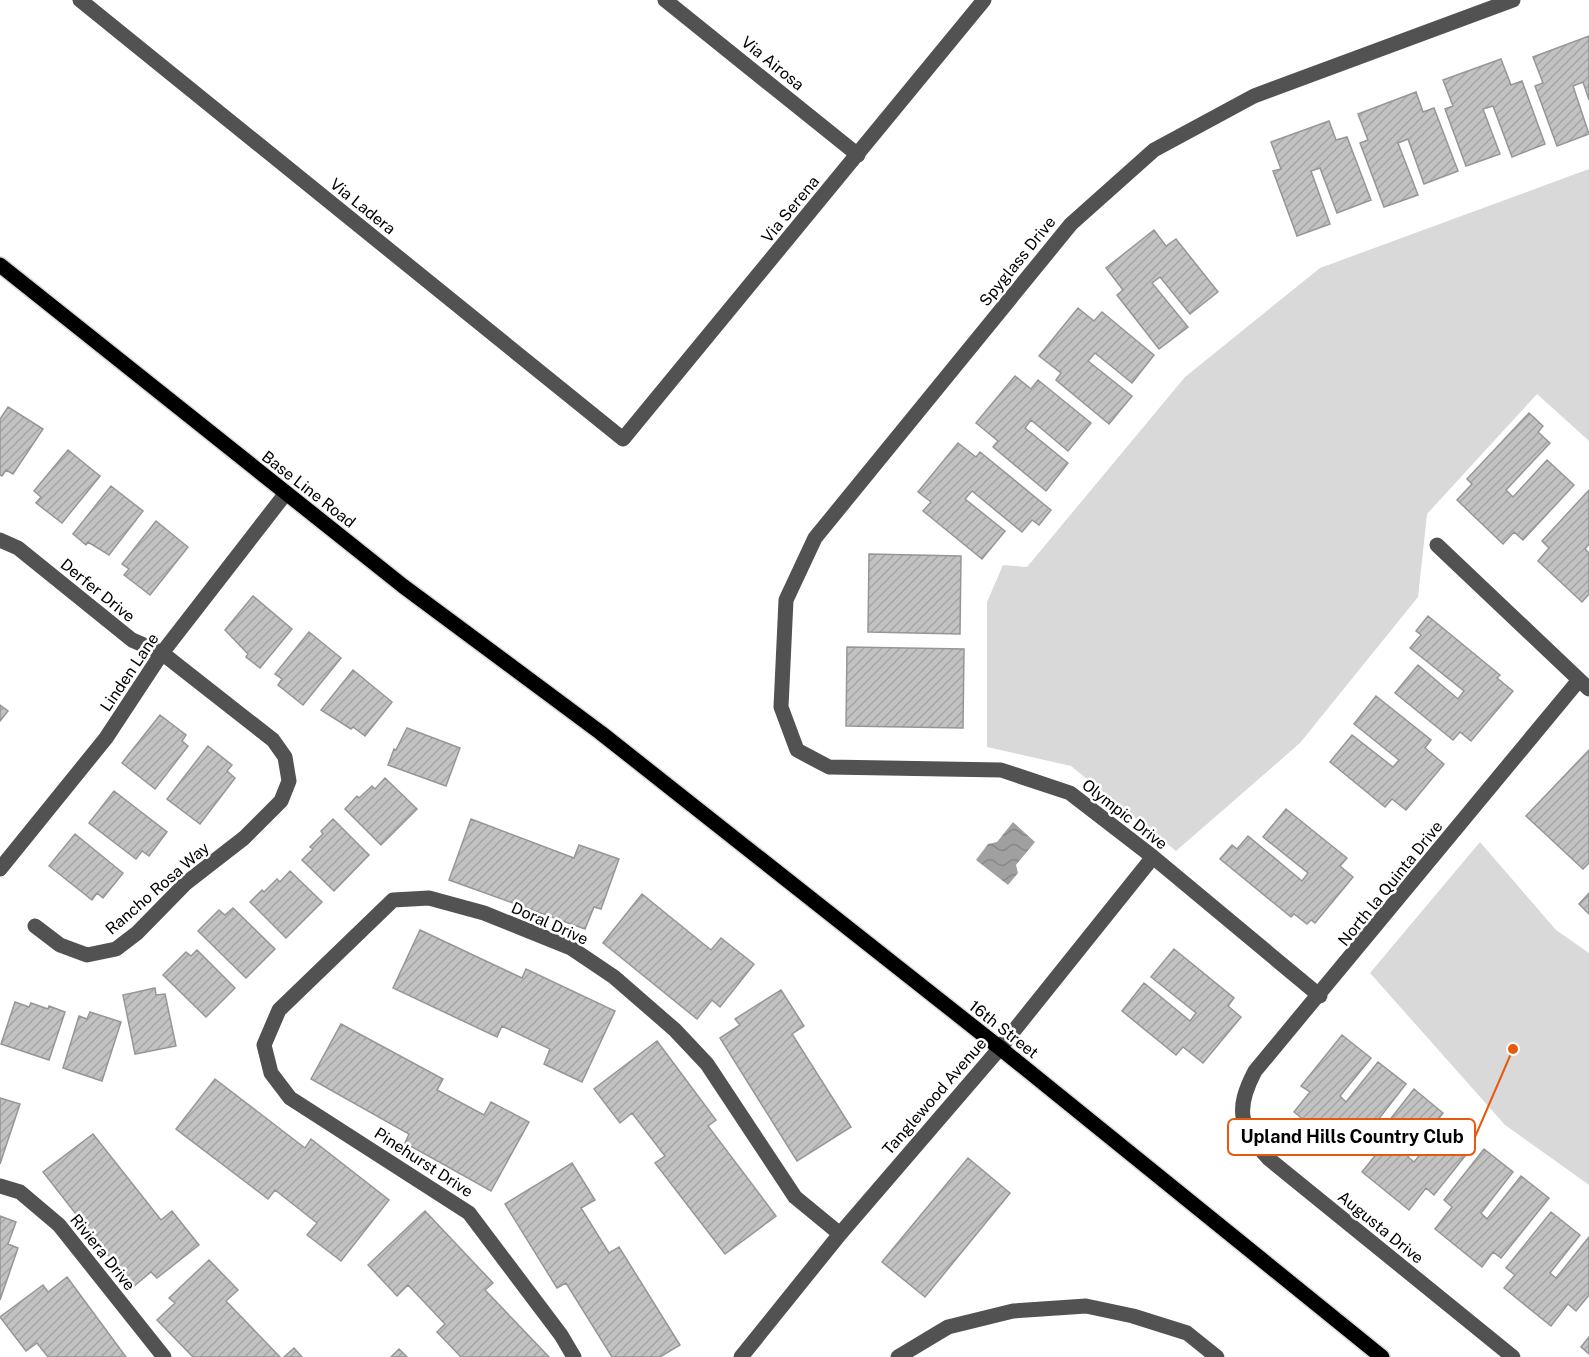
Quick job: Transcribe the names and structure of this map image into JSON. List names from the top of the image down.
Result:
{
  "streets": {
    "main road": ["Base Line Road", "16th Street"],
    "street": [
      "Via Airosa",
      "Via Ladera",
      "Via Serena",
      "Spyglass Drive",
      "Derfer Drive",
      "Linden Lane",
      "Olympic Drive",
      "North la Quinta Drive",
      "Rancho Rosa Way",
      "Doral Drive",
      "Tanglewood Avenue",
      "Pinehurst Drive",
      "Augusta Drive",
      "Riviera Drive"
    ]
  },
  "crossings": [
    ["Via Airosa", "Via Serena"],
    ["Via Ladera", "Via Serena"],
    ["Spyglass Drive", "Olympic Drive"],
    ["Base Line Road", "Linden Lane"],
    ["Base Line Road", "16th Street"],
    ["Derfer Drive", "Linden Lane"],
    ["Derfer Drive", "Rancho Rosa Way"],
    ["Olympic Drive", "North la Quinta Drive"],
    ["Olympic Drive", "Tanglewood Avenue"],
    ["North la Quinta Drive", "Augusta Drive"],
    ["Doral Drive", "Tanglewood Avenue"],
    ["Doral Drive", "Pinehurst Drive"],
    ["16th Street", "Tanglewood Avenue"]
  ],
  "places": ["Upland Hills Country Club"]
}
